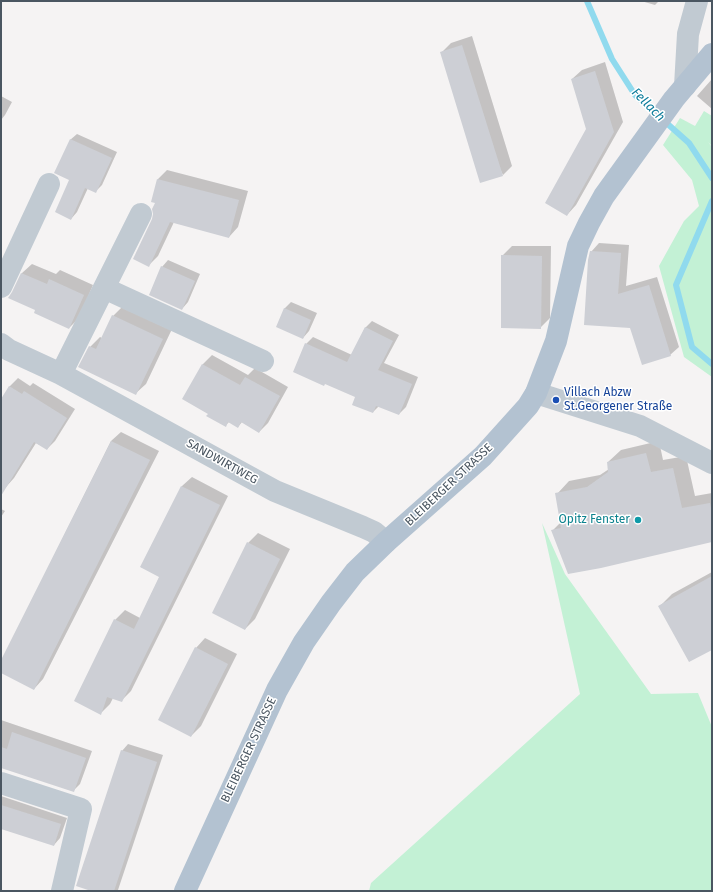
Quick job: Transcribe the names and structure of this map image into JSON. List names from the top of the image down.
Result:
{
  "streets": {
    "main road": ["BLEIBERGER STRASSE"],
    "street": ["SANDWIRTWEG"]
  },
  "crossings": [
    ["SANDWIRTWEG", "BLEIBERGER STRASSE"]
  ],
  "water": ["Fellach"],
  "places": ["Villach Abzw St.Georgener Straße", "Opitz Fenster"]
}
